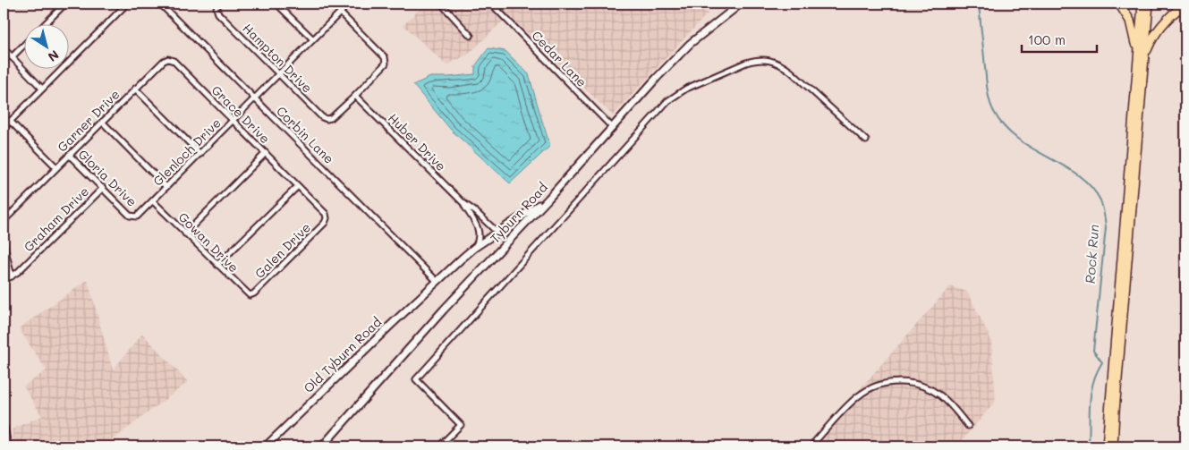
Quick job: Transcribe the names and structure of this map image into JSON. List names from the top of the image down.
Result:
{
  "streets": {
    "main road": ["Tyburn Road", "Old Tyburn Road"],
    "street": [
      "Hampton Drive",
      "Cedar Lane",
      "Grace Drive",
      "Garner Drive",
      "Corbin Lane",
      "Huber Drive",
      "Glenloch Drive",
      "Gloria Drive",
      "Graham Drive",
      "Gowan Drive",
      "Galen Drive"
    ]
  },
  "crossings": [
    ["Hampton Drive", "Huber Drive"],
    ["Hampton Drive", "Glenloch Drive"],
    ["Cedar Lane", "Tyburn Road"],
    ["Grace Drive", "Garner Drive"],
    ["Grace Drive", "Glenloch Drive"],
    ["Grace Drive", "Galen Drive"],
    ["Garner Drive", "Gloria Drive"],
    ["Corbin Lane", "Glenloch Drive"],
    ["Corbin Lane", "Old Tyburn Road"],
    ["Huber Drive", "Old Tyburn Road"],
    ["Glenloch Drive", "Gloria Drive"],
    ["Glenloch Drive", "Gowan Drive"],
    ["Gloria Drive", "Graham Drive"],
    ["Gloria Drive", "Gowan Drive"],
    ["Tyburn Road", "Old Tyburn Road"],
    ["Gowan Drive", "Galen Drive"]
  ],
  "water": ["Rock Run"],
  "scale_bar": "100 m",
  "north": "bottom right"
}
